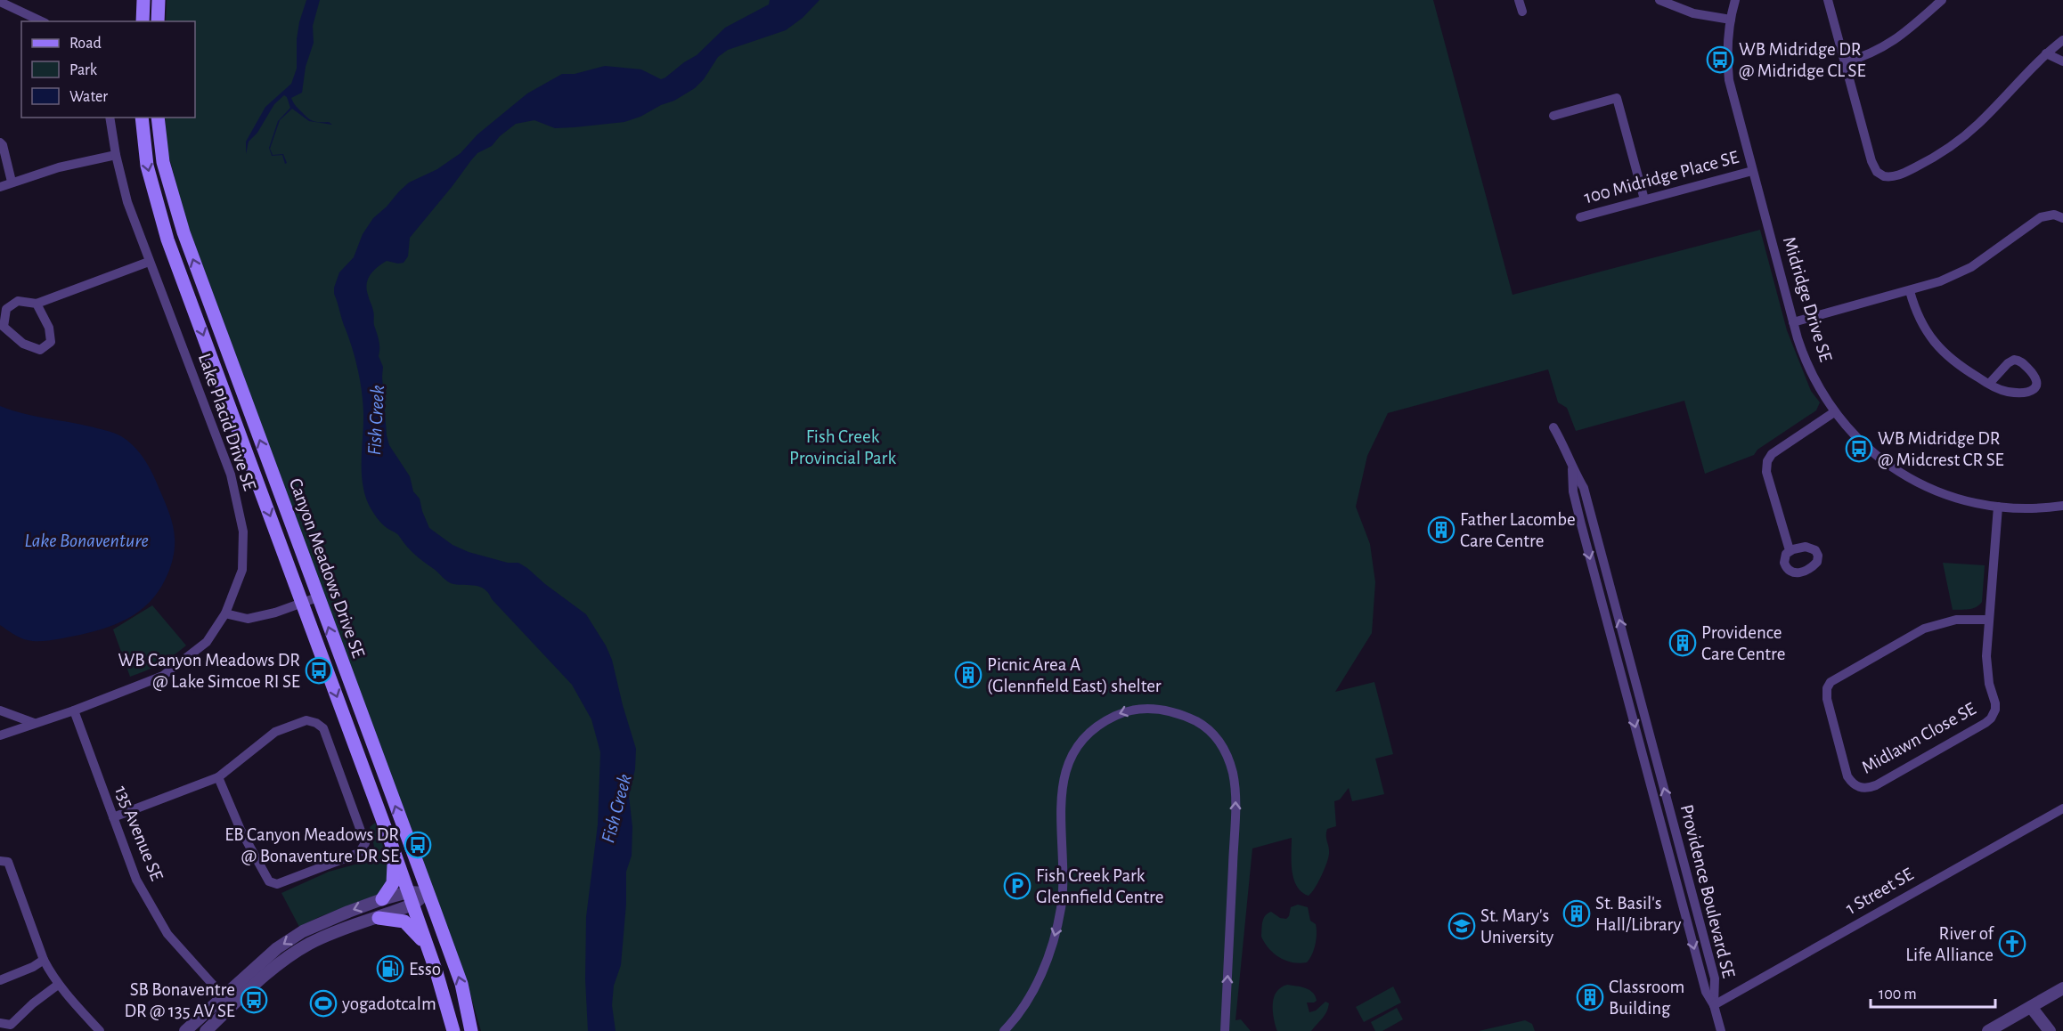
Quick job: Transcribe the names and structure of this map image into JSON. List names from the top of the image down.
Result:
{
  "streets": {
    "main road": ["Canyon Meadows Drive SE"],
    "street": [
      "100 Midridge Place SE",
      "Midridge Drive SE",
      "Lake Placid Drive SE",
      "Midlawn Close SE",
      "135 Avenue SE",
      "Providence Boulevard SE",
      "1 Street SE"
    ]
  },
  "crossings": [
    ["100 Midridge Place SE", "Midridge Drive SE"],
    ["Midridge Drive SE", "Midlawn Close SE"],
    ["Lake Placid Drive SE", "135 Avenue SE"],
    ["Providence Boulevard SE", "1 Street SE"]
  ],
  "water": ["Fish Creek", "Lake Bonaventure"],
  "parks": ["Fish Creek Provincial Park"],
  "places": {
    "bus stop": [
      "WB Midridge DR @ Midridge CL SE",
      "WB Midridge DR @ Midcrest CR SE",
      "WB Canyon Meadows DR @ Lake Simcoe RI SE",
      "EB Canyon Meadows DR @ Bonaventure DR SE",
      "SB Bonaventre DR @ 135 AV SE"
    ],
    "building": [
      "Father Lacombe Care Centre",
      "Providence Care Centre",
      "Picnic Area A (Glennfield East) shelter",
      "St. Basil's Hall/Library",
      "Classroom Building"
    ],
    "parking": ["Fish Creek Park Glennfield Centre"],
    "school or university": ["St. Mary's University"],
    "church": ["River of Life Alliance"],
    "fuel station": ["Esso"],
    "sports": ["yogadotcalm"]
  },
  "legend": ["Road", "Park", "Water"],
  "scale_bar": "100 m"
}
